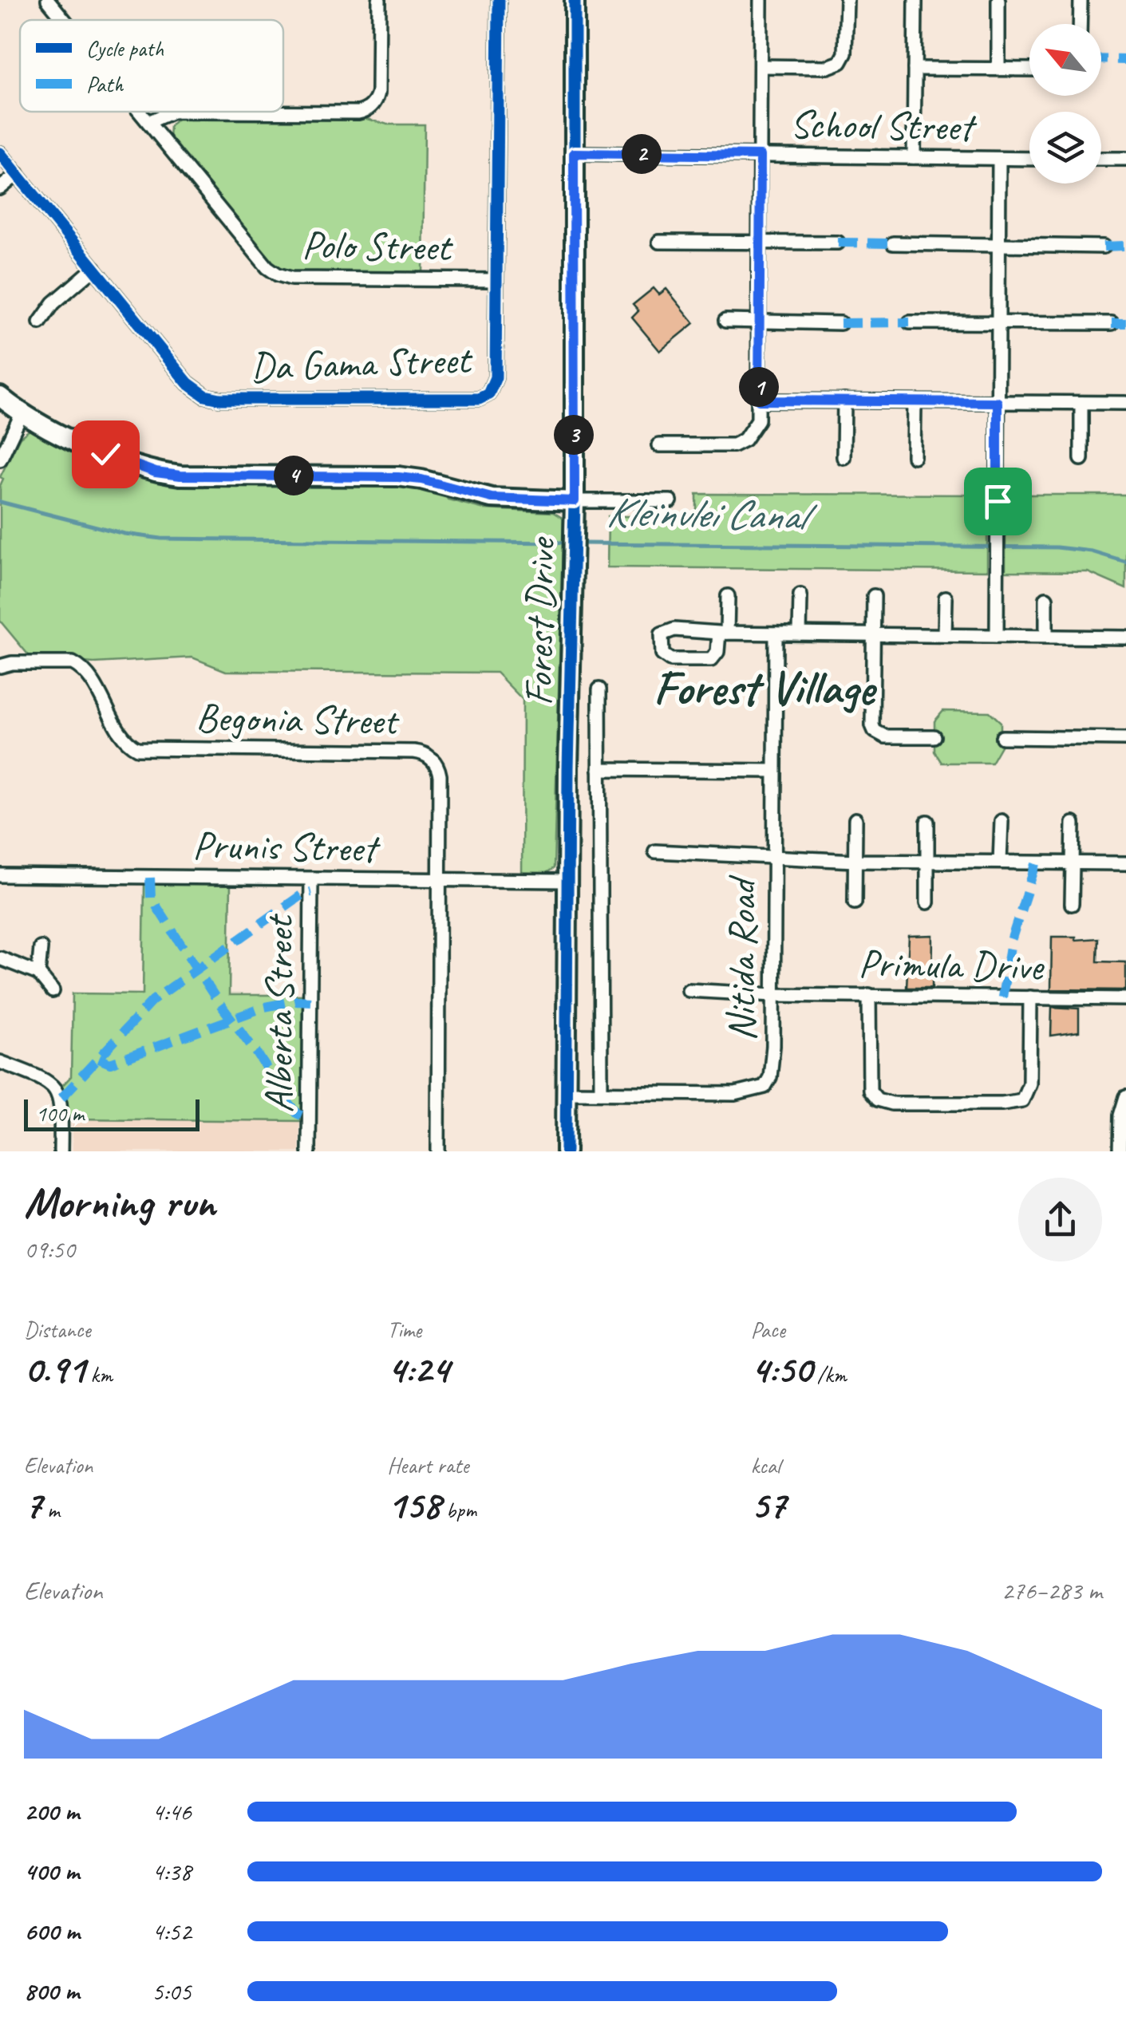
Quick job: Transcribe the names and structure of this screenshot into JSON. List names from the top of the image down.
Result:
{
  "streets": {
    "street": [
      "School Street",
      "Polo Street",
      "Da Gama Street",
      "Forest Drive",
      "Begonia Street",
      "Prunis Street",
      "Nitida Road",
      "Primula Drive",
      "Alberta Street"
    ]
  },
  "crossings": [
    ["School Street", "Forest Drive"],
    ["Polo Street", "Da Gama Street"],
    ["Forest Drive", "Prunis Street"],
    ["Forest Drive", "Nitida Road"],
    ["Begonia Street", "Prunis Street"],
    ["Prunis Street", "Alberta Street"],
    ["Nitida Road", "Primula Drive"]
  ],
  "districts": ["Forest Village"],
  "water": ["Kleinvlei Canal"],
  "legend": ["Cycle path", "Path"],
  "scale_bar": "100 m",
  "north": "top left",
  "page": {
    "pins": [
      "2",
      "1",
      "3",
      "4"
    ],
    "scale": "100 m",
    "heading": ["Morning run", "09:50"],
    "stats": [
      ["Distance", "0.91 km"],
      ["Time", "4:24"],
      ["Pace", "4:50 /km"],
      ["Elevation", "7 m"],
      ["Heart rate", "158 bpm"],
      ["kcal", "57"]
    ],
    "chart": ["Elevation", "276–283 m"],
    "list": [
      {
        "name": "200 m",
        "note": "4:46"
      },
      {
        "name": "400 m",
        "note": "4:38"
      },
      {
        "name": "600 m",
        "note": "4:52"
      },
      {
        "name": "800 m",
        "note": "5:05"
      }
    ]
  }
}
